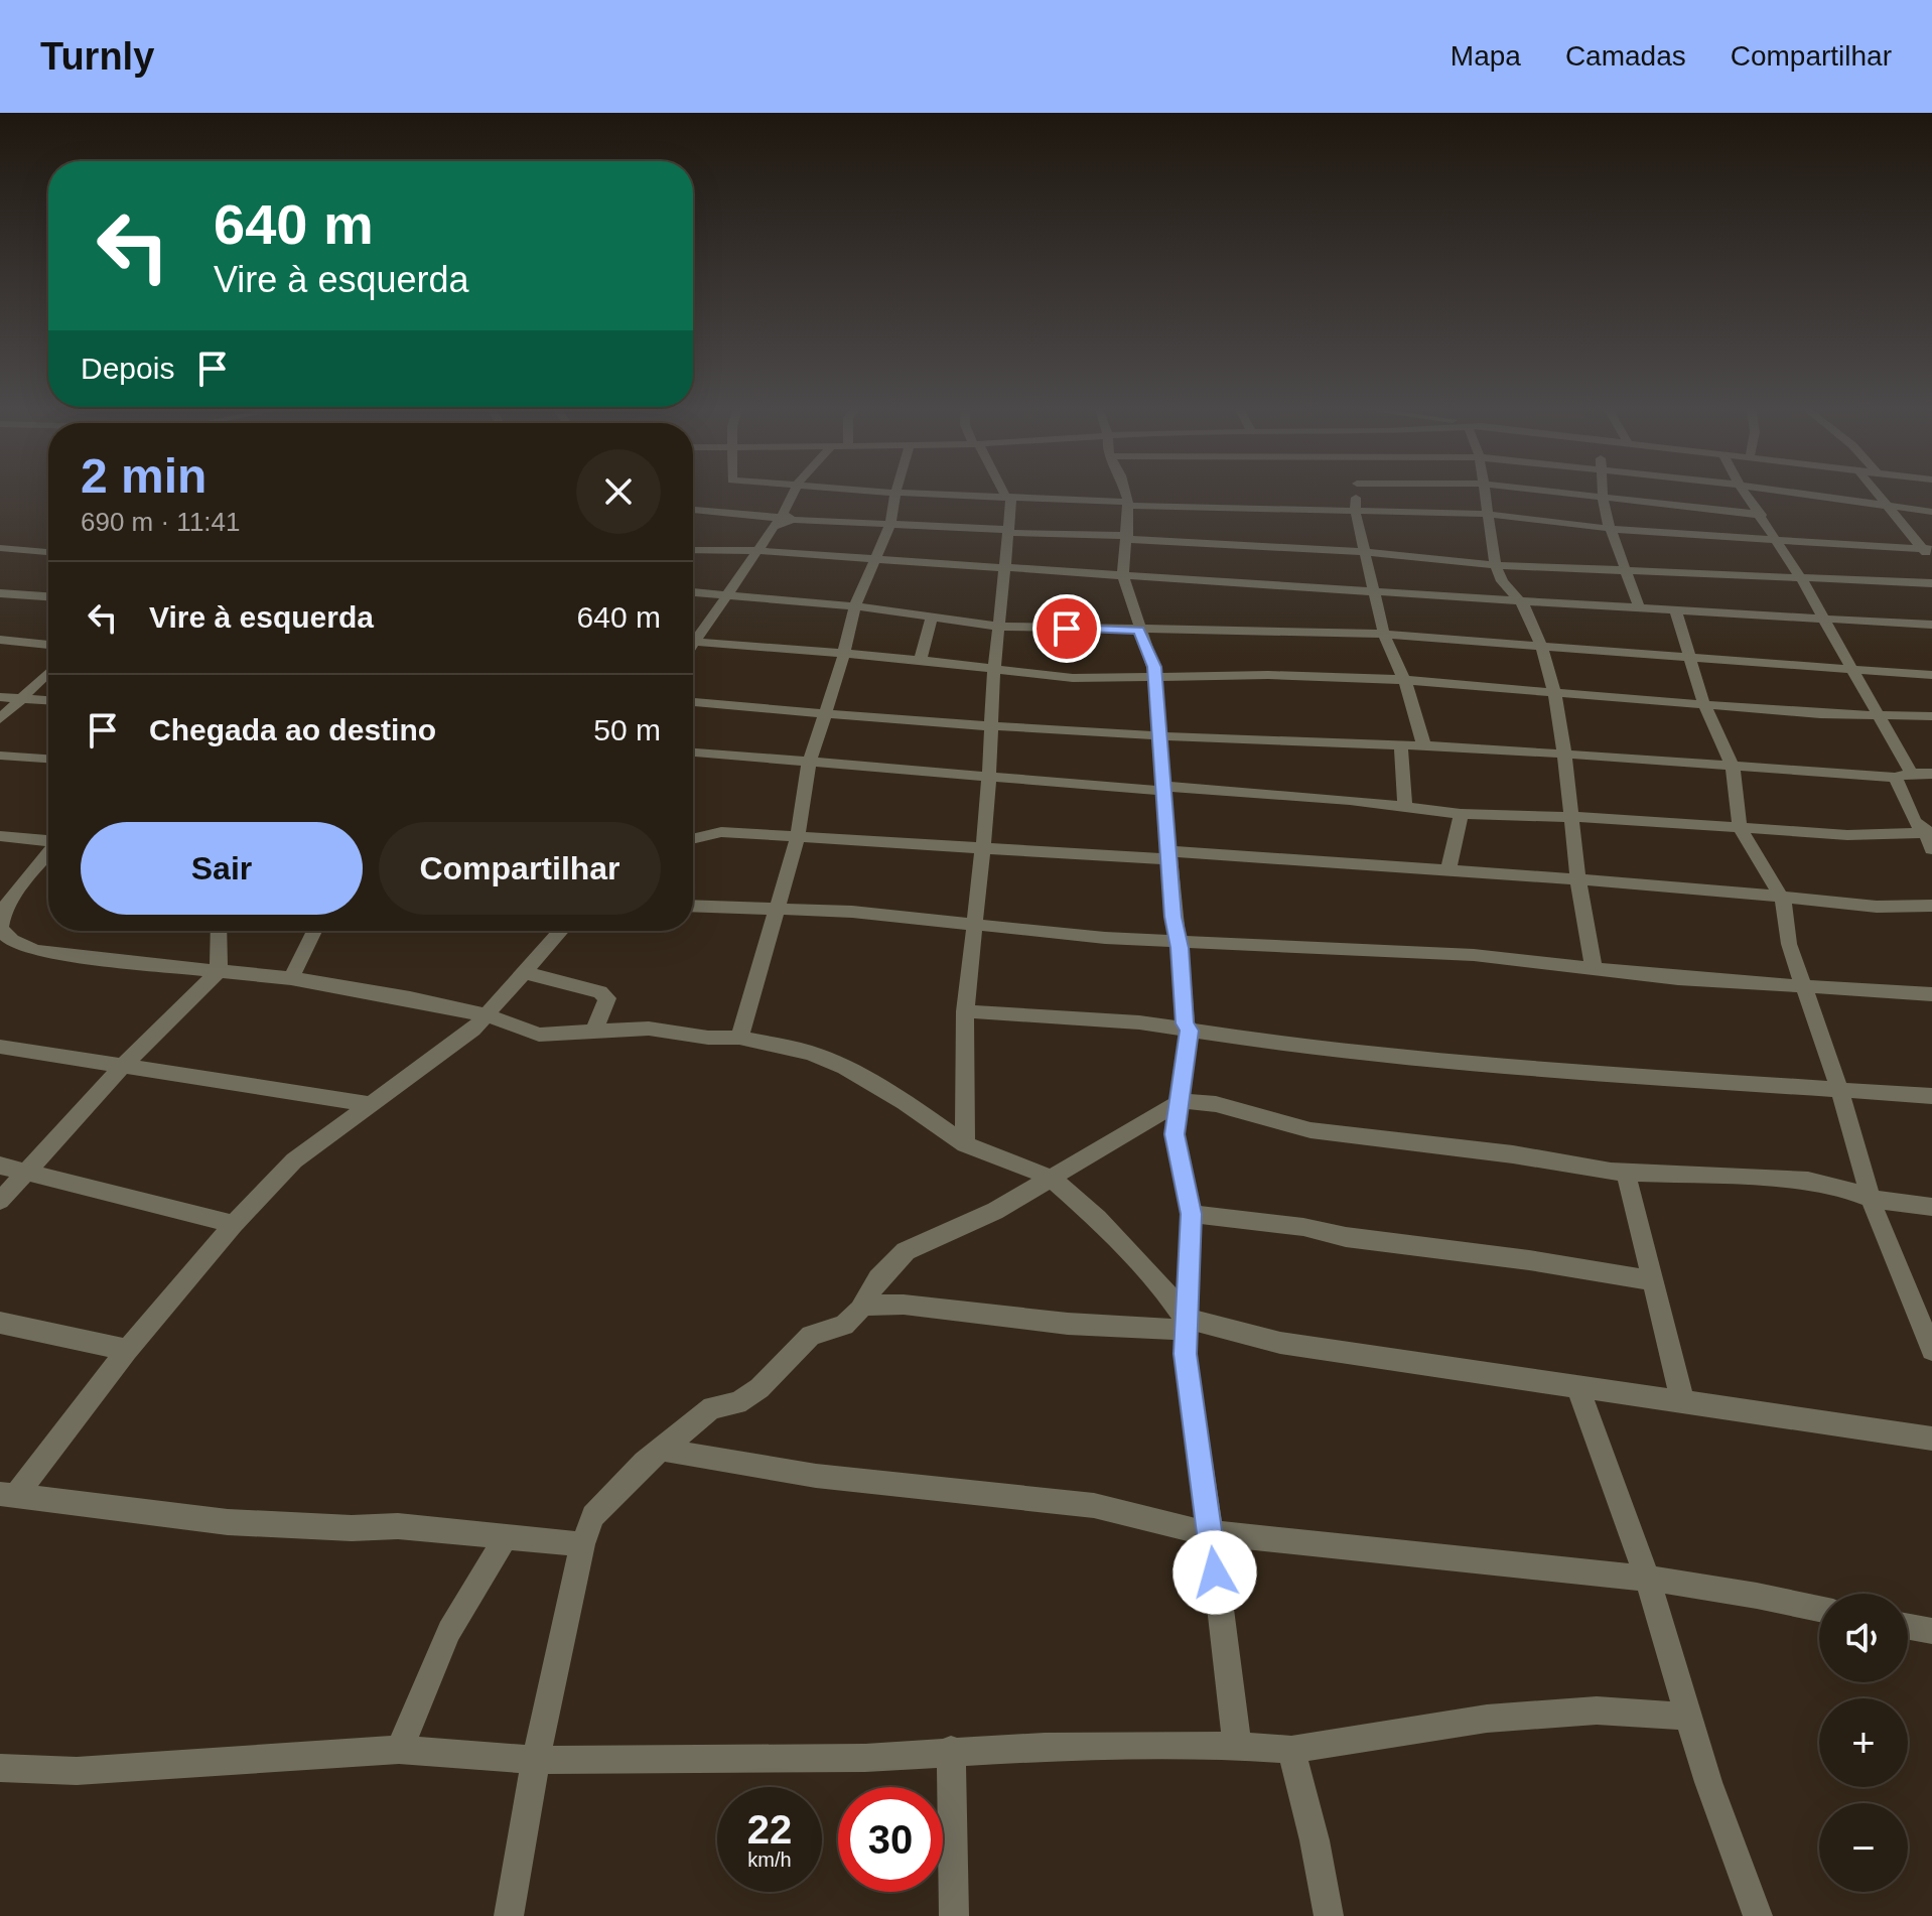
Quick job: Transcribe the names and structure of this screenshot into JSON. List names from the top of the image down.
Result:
{
  "page": {
    "header": "Turnly",
    "nav": ["Mapa", "Camadas", "Compartilhar"],
    "turn": ["640 m", "Vire à esquerda"],
    "then": "Depois",
    "heading": ["2 min", "690 m · 11:41"],
    "list": [
      {
        "name": "Vire à esquerda",
        "value": "640 m"
      },
      {
        "name": "Chegada ao destino",
        "value": "50 m"
      }
    ],
    "buttons": ["Sair", "Compartilhar"],
    "map_buttons": ["+", "−"],
    "speed": "22 km/h",
    "limit": "30"
  }
}
